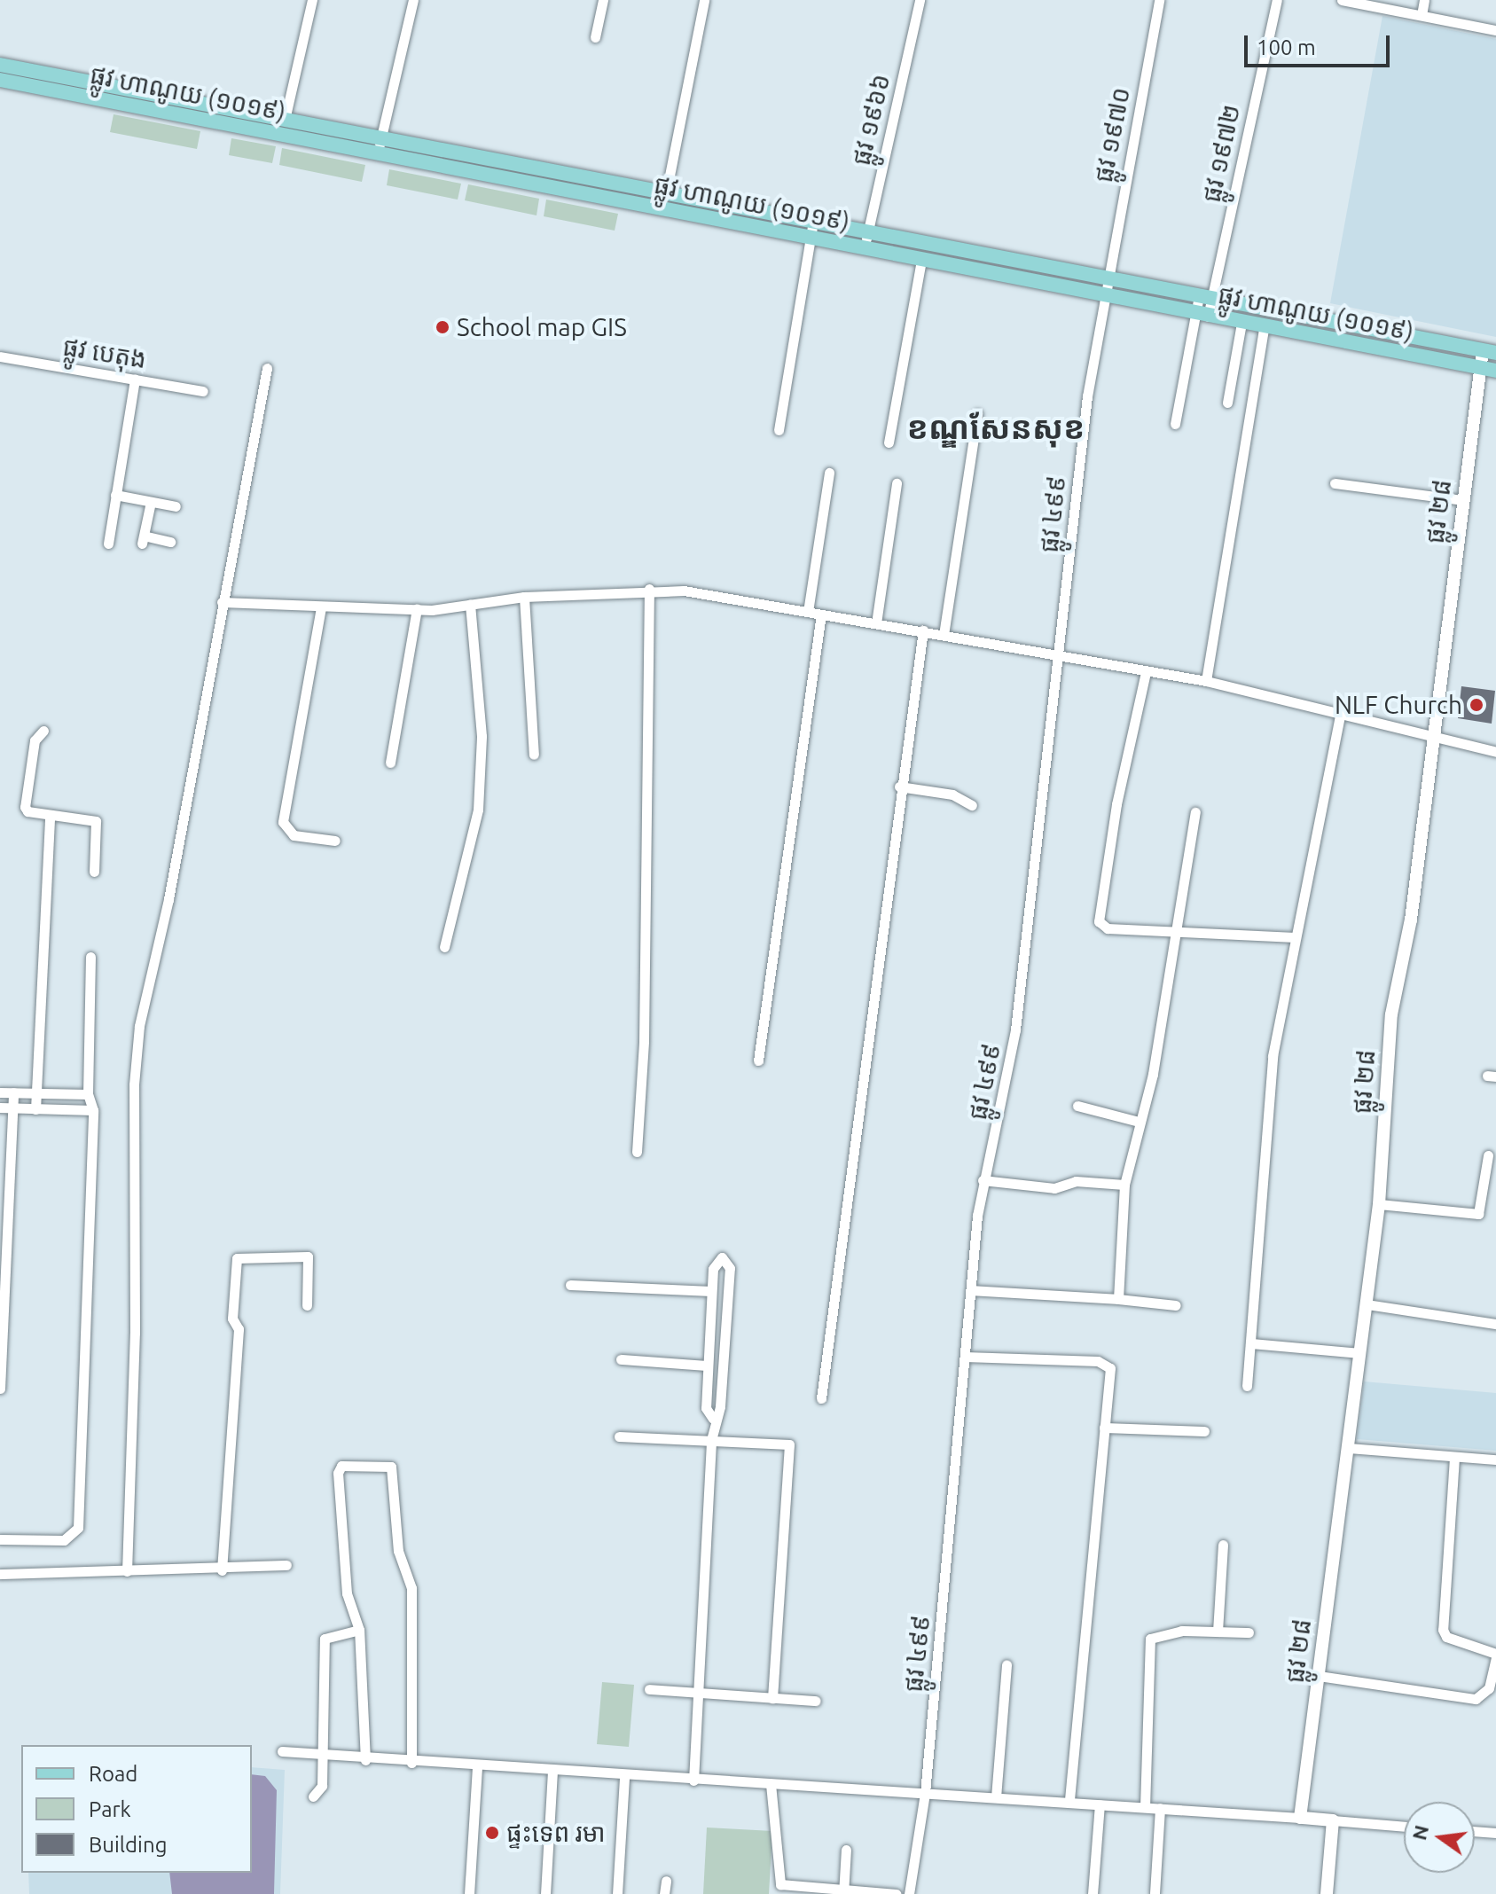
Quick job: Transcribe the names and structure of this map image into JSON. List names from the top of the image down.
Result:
{
  "streets": {
    "main road": ["ផ្លូវ ហាណូយ (១០១៩)"],
    "street": [
      "ផ្លូវ ១៩៦៦",
      "ផ្លូវ ១៩៧០",
      "ផ្លូវ ១៩៧២",
      "ផ្លូវ បេតុង",
      "ផ្លូវ ២៨",
      "ផ្លូវ ៤៩៩"
    ]
  },
  "crossings": [
    ["ផ្លូវ ហាណូយ (១០១៩)", "ផ្លូវ ១៩៦៦"],
    ["ផ្លូវ ហាណូយ (១០១៩)", "ផ្លូវ ១៩៧០"],
    ["ផ្លូវ ហាណូយ (១០១៩)", "ផ្លូវ ១៩៧២"],
    ["ផ្លូវ ហាណូយ (១០១៩)", "ផ្លូវ ២៨"],
    ["ផ្លូវ ហាណូយ (១០១៩)", "ផ្លូវ ៤៩៩"],
    ["ផ្លូវ ១៩៧០", "ផ្លូវ ៤៩៩"]
  ],
  "districts": ["ខណ្ឌសែនសុខ"],
  "places": ["School map GIS", "NLF Church", "ផ្ទះទេព រមា"],
  "legend": ["Road", "Park", "Building"],
  "scale_bar": "100 m",
  "north": "left"
}
